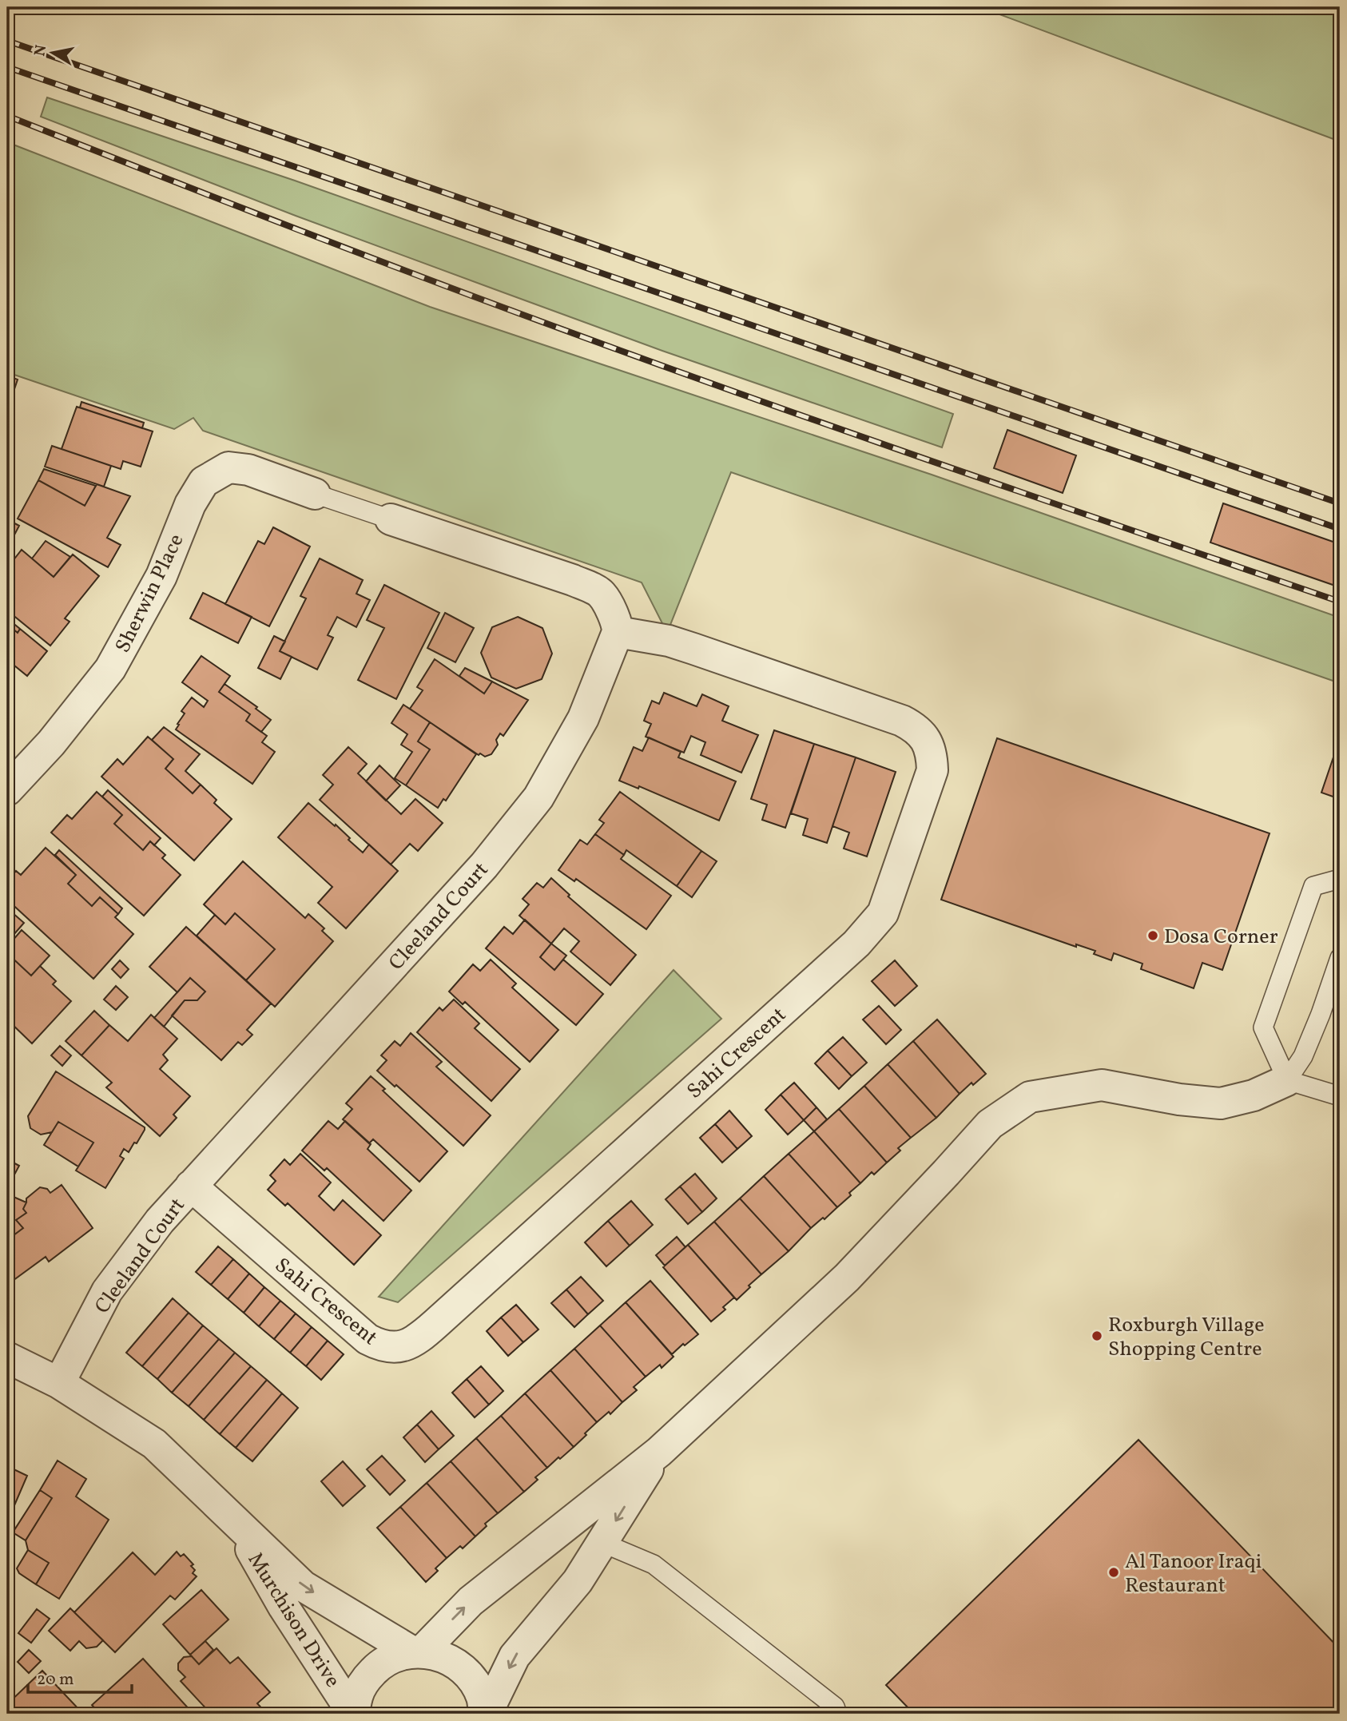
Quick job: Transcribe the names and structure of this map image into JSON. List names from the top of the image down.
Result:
{
  "streets": {
    "street": [
      "Sherwin Place",
      "Cleeland Court",
      "Sahi Crescent",
      "Murchison Drive"
    ]
  },
  "crossings": [
    ["Cleeland Court", "Sahi Crescent"],
    ["Cleeland Court", "Murchison Drive"]
  ],
  "places": ["Dosa Corner", "Roxburgh Village Shopping Centre", "Al Tanoor Iraqi Restaurant"],
  "scale_bar": "20 m",
  "north": "left"
}
